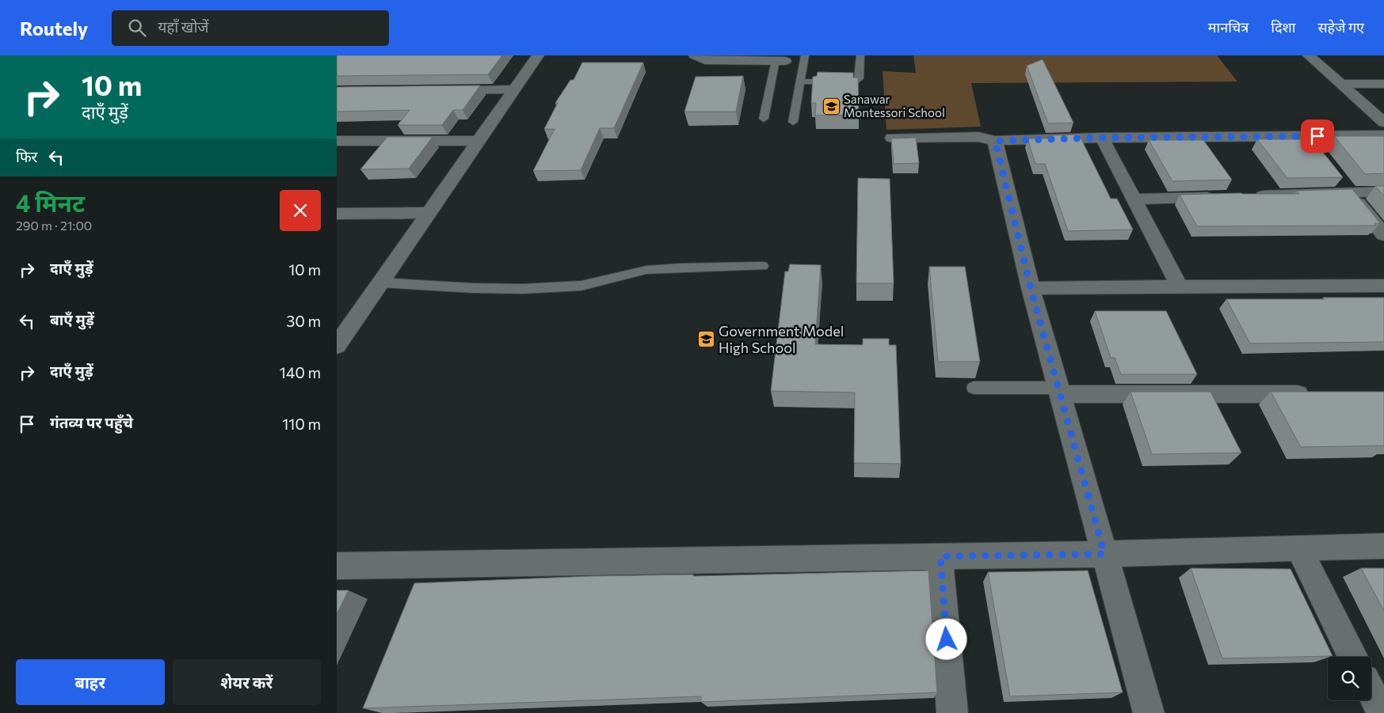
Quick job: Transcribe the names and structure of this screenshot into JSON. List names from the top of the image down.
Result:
{
  "places": {
    "school or university": ["Sanawar Montessori School", "Government Model High School"]
  },
  "page": {
    "header": "Routely",
    "search": "यहाँ खोजें",
    "nav": ["मानचित्र", "दिशा", "सहेजे गए"],
    "turn": ["10 m", "दाएँ मुड़ें"],
    "then": "फिर",
    "heading": ["4 मिनट", "290 m · 21:00"],
    "list": [
      {
        "name": "दाएँ मुड़ें",
        "value": "10 m"
      },
      {
        "name": "बाएँ मुड़ें",
        "value": "30 m"
      },
      {
        "name": "दाएँ मुड़ें",
        "value": "140 m"
      },
      {
        "name": "गंतव्य पर पहुँचे",
        "value": "110 m"
      }
    ],
    "buttons": ["बाहर", "शेयर करें"]
  }
}
